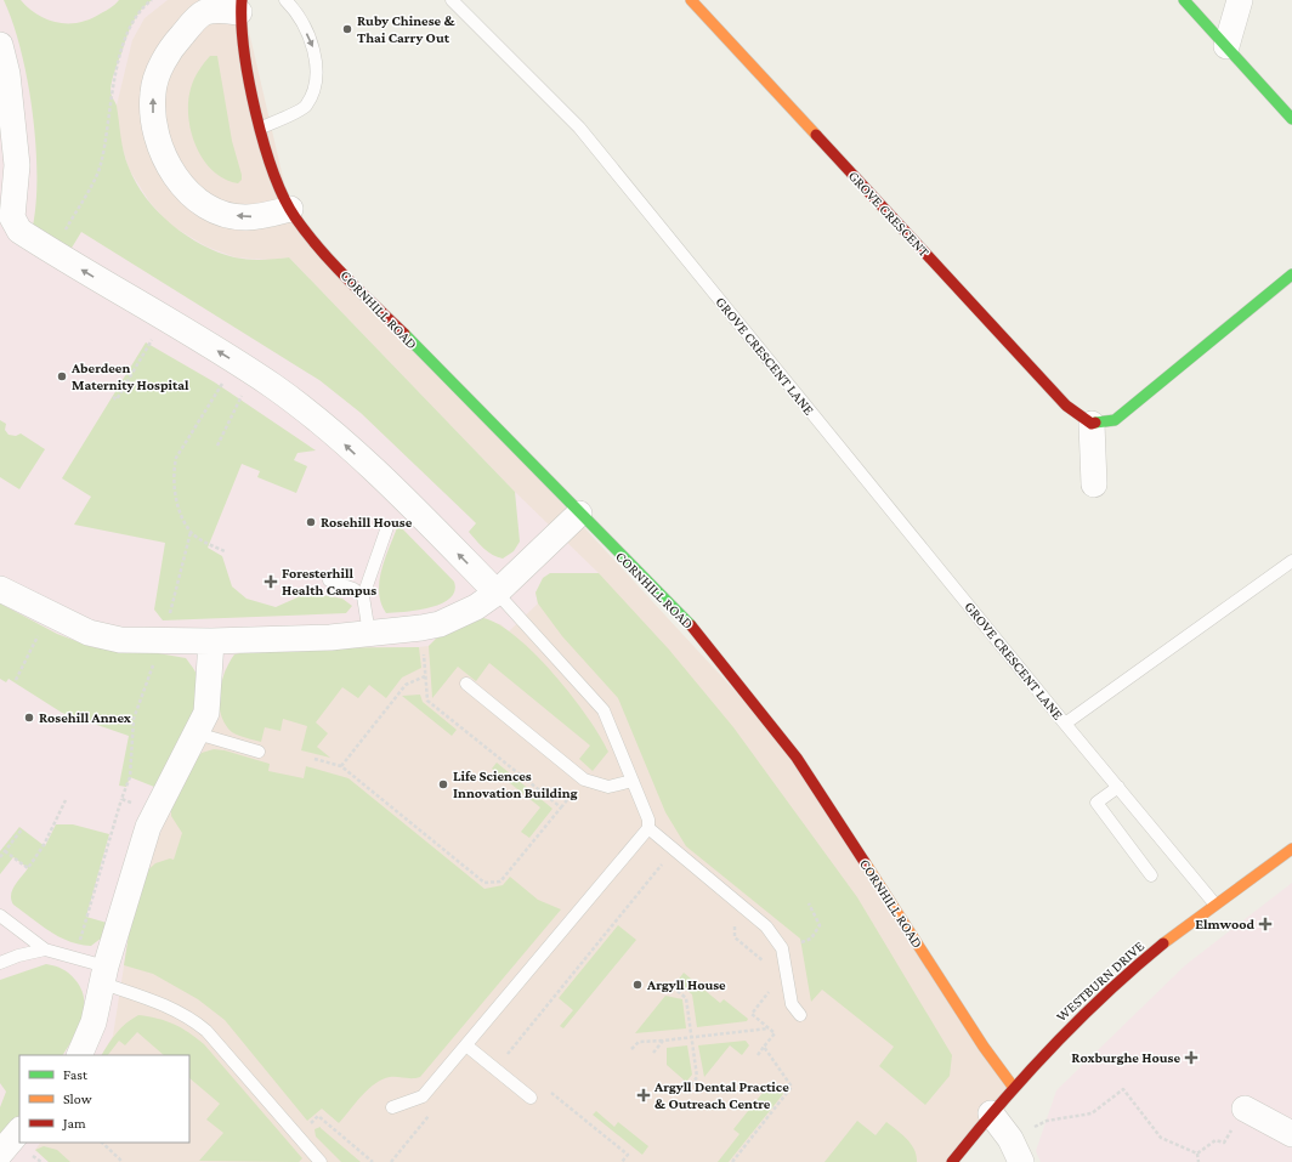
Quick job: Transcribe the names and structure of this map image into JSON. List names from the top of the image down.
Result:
{
  "streets": {
    "street": ["GROVE CRESCENT", "CORNHILL ROAD", "WESTBURN DRIVE"],
    "lane": ["GROVE CRESCENT LANE"]
  },
  "crossings": [
    ["CORNHILL ROAD", "WESTBURN DRIVE"],
    ["GROVE CRESCENT LANE", "WESTBURN DRIVE"]
  ],
  "places": {
    "other": [
      "Ruby Chinese & Thai Carry Out",
      "Aberdeen Maternity Hospital",
      "Rosehill House",
      "Rosehill Annex",
      "Life Sciences Innovation Building",
      "Argyll House"
    ],
    "health": [
      "Foresterhill Health Campus",
      "Elmwood",
      "Roxburghe House",
      "Argyll Dental Practice & Outreach Centre"
    ]
  },
  "legend": ["Fast", "Slow", "Jam"]
}
